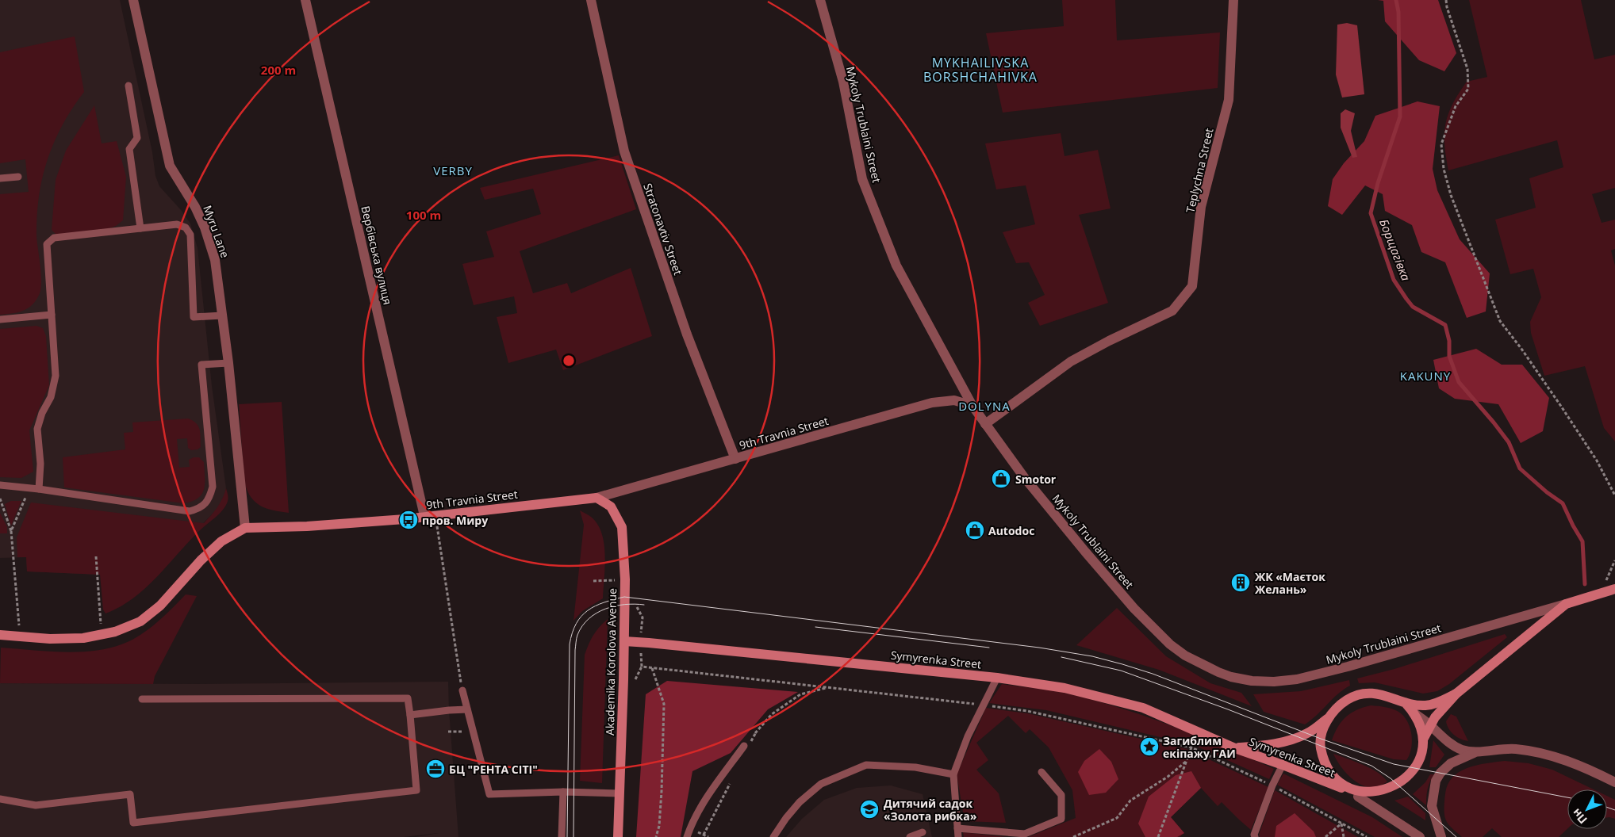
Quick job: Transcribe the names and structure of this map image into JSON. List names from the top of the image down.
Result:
{
  "streets": {
    "main road": [
      "Mykoly Trublaini Street",
      "9th Travnia Street",
      "Symyrenka Street",
      "Akademika Korolova Avenue"
    ],
    "street": [
      "Teplychna Street",
      "Stratonavtiv Street",
      "Myru Lane",
      "Вербівська вулиця"
    ]
  },
  "crossings": [
    ["Mykoly Trublaini Street", "Teplychna Street"],
    ["Mykoly Trublaini Street", "9th Travnia Street"],
    ["Stratonavtiv Street", "9th Travnia Street"],
    ["Myru Lane", "9th Travnia Street"],
    ["Вербівська вулиця", "9th Travnia Street"],
    ["9th Travnia Street", "Akademika Korolova Avenue"],
    ["Symyrenka Street", "Akademika Korolova Avenue"]
  ],
  "districts": [
    "MYKHAILIVSKA BORSHCHAHIVKA",
    "VERBY",
    "KAKUNY",
    "DOLYNA"
  ],
  "water": ["Борщагівка"],
  "places": {
    "shop": ["Smotor", "Autodoc"],
    "bus stop": ["пров. Миру"],
    "building": ["ЖК «Маєток Желань»"],
    "place": ["Загиблим екіпажу ГАИ"],
    "office": ["БЦ \"РЕНТА СІТІ\""],
    "school or university": ["Дитячий садок «Золота рибка»"]
  },
  "north": "bottom left",
  "rings": ["200 m", "100 m"]
}
